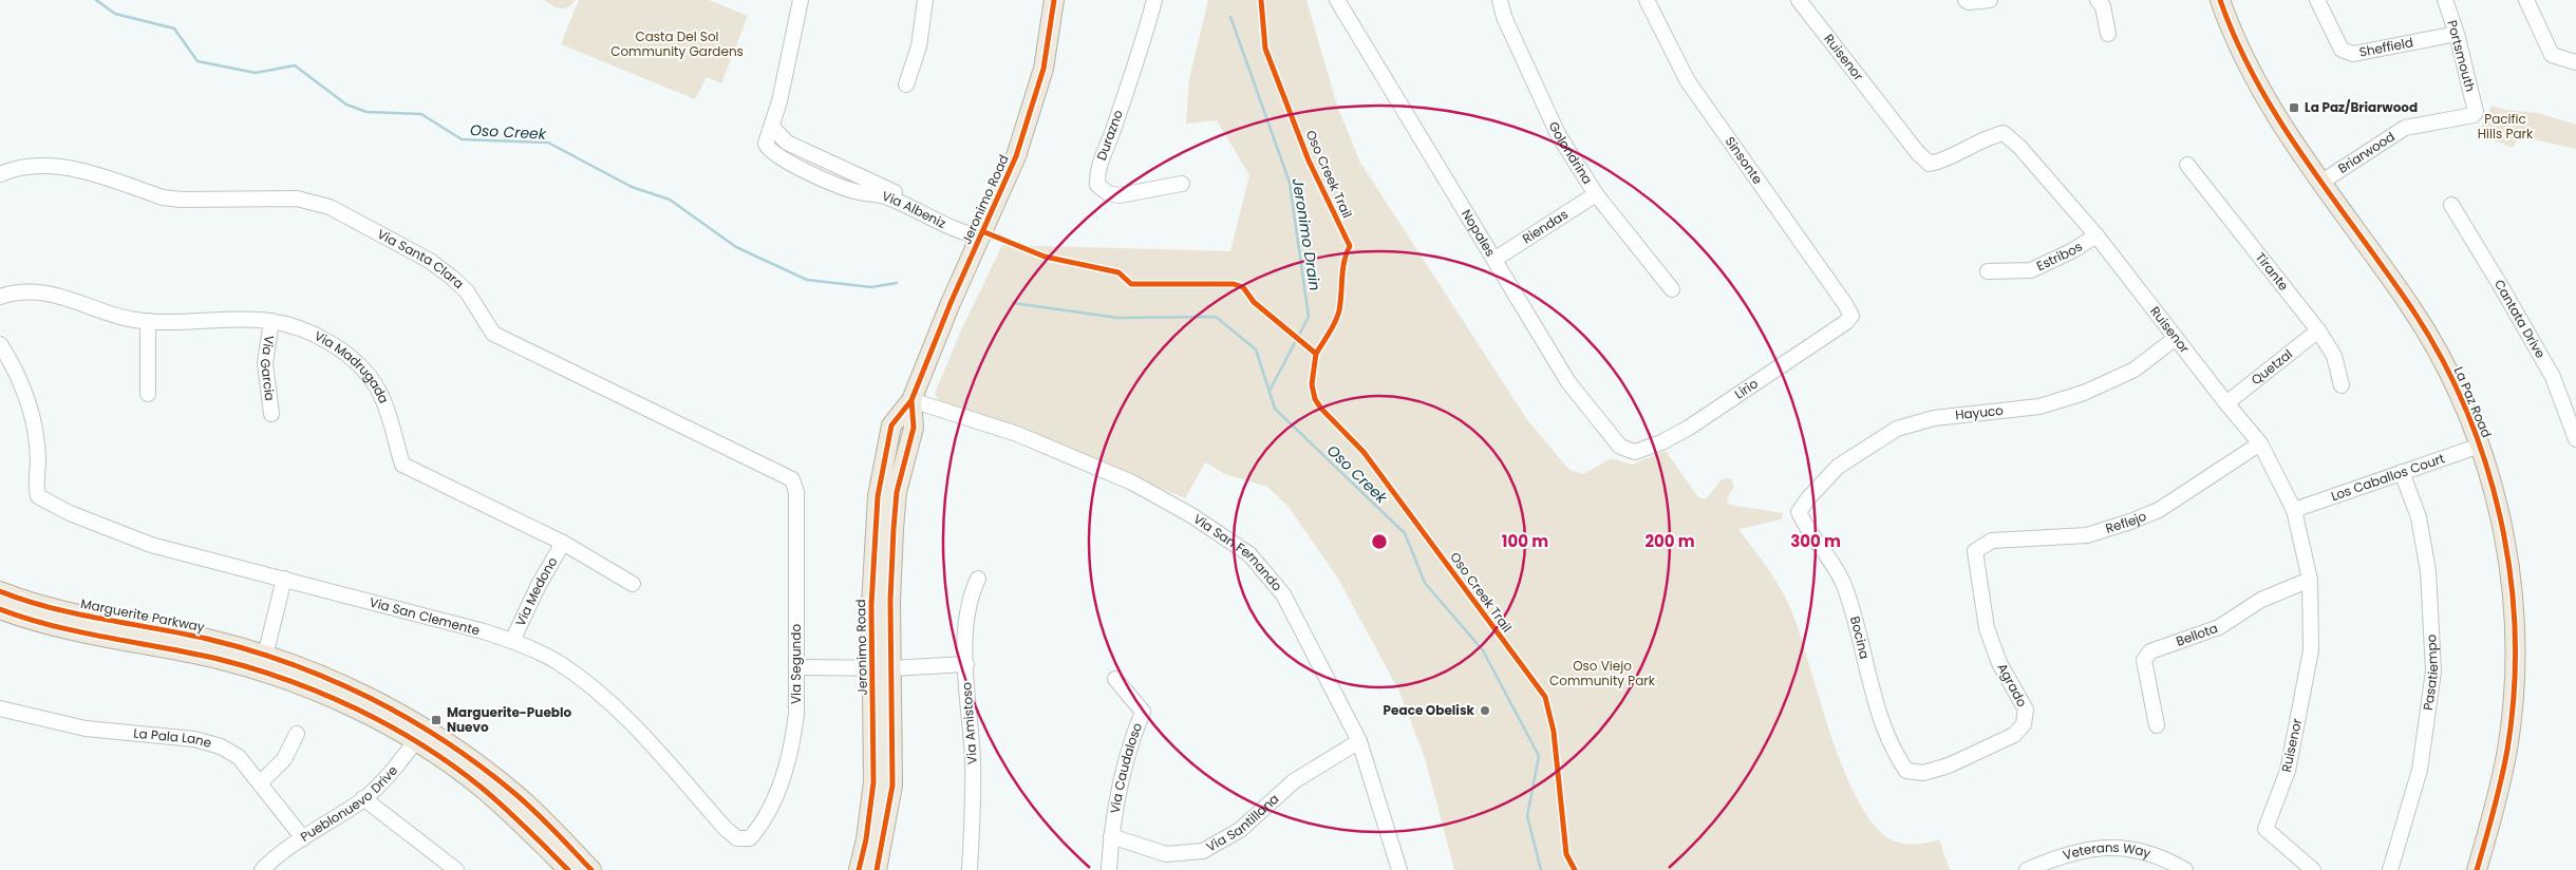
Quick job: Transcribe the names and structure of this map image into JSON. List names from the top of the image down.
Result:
{
  "streets": {
    "main road": ["Jeronimo Road", "La Paz Road", "Marguerite Parkway"],
    "street": [
      "Sheffield",
      "Portsmouth",
      "Ruisenor",
      "Durazno",
      "Golondrina",
      "Briarwood",
      "Sinsonte",
      "Via Albeniz",
      "Riendas",
      "Nopales",
      "Estribos",
      "Via Santa Clara",
      "Tirante",
      "Cantata Drive",
      "Quetzal",
      "Via Garcia",
      "Via Madrugada",
      "Lirio",
      "Hayuco",
      "Los Caballos Court",
      "Reflejo",
      "Via San Fernando",
      "Via Medono",
      "Via San Clemente",
      "Bellota",
      "Bocina",
      "Via Segundo",
      "Pasatiempo",
      "Agrado",
      "Via Amistoso",
      "La Pala Lane",
      "Via Caudaloso",
      "Pueblonuevo Drive",
      "Via Santillana",
      "Veterans Way"
    ],
    "cycle path": ["Oso Creek Trail"]
  },
  "crossings": [
    ["Sheffield", "Portsmouth"],
    ["Portsmouth", "Briarwood"],
    ["Ruisenor", "Estribos"],
    ["Ruisenor", "Quetzal"],
    ["Ruisenor", "Hayuco"],
    ["Ruisenor", "Los Caballos Court"],
    ["Ruisenor", "Reflejo"],
    ["Ruisenor", "Bellota"],
    ["Golondrina", "Riendas"],
    ["Briarwood", "La Paz Road"],
    ["Sinsonte", "Lirio"],
    ["Jeronimo Road", "Via Albeniz"],
    ["Jeronimo Road", "Via San Fernando"],
    ["Riendas", "Nopales"],
    ["Nopales", "Lirio"],
    ["Via Santa Clara", "Via Segundo"],
    ["Tirante", "Quetzal"],
    ["Via Garcia", "Via Madrugada"],
    ["Via Madrugada", "Via Medono"],
    ["La Paz Road", "Los Caballos Court"],
    ["Hayuco", "Bocina"],
    ["Los Caballos Court", "Pasatiempo"],
    ["Reflejo", "Agrado"],
    ["Via San Fernando", "Via Santillana"],
    ["Via Medono", "Via San Clemente"],
    ["Marguerite Parkway", "Pueblonuevo Drive"],
    ["Via San Clemente", "Via Segundo"],
    ["Bocina", "Agrado"],
    ["La Pala Lane", "Pueblonuevo Drive"],
    ["Via Caudaloso", "Via Santillana"]
  ],
  "water": ["Oso Creek", "Jeronimo Drain"],
  "parks": ["Casta Del Sol Community Gardens", "Pacific Hills Park", "Oso Viejo Community Park"],
  "places": {
    "transit": ["La Paz/Briarwood", "Marguerite-Pueblo Nuevo"],
    "other": ["Peace Obelisk"]
  },
  "rings": ["100 m", "200 m", "300 m"]
}
